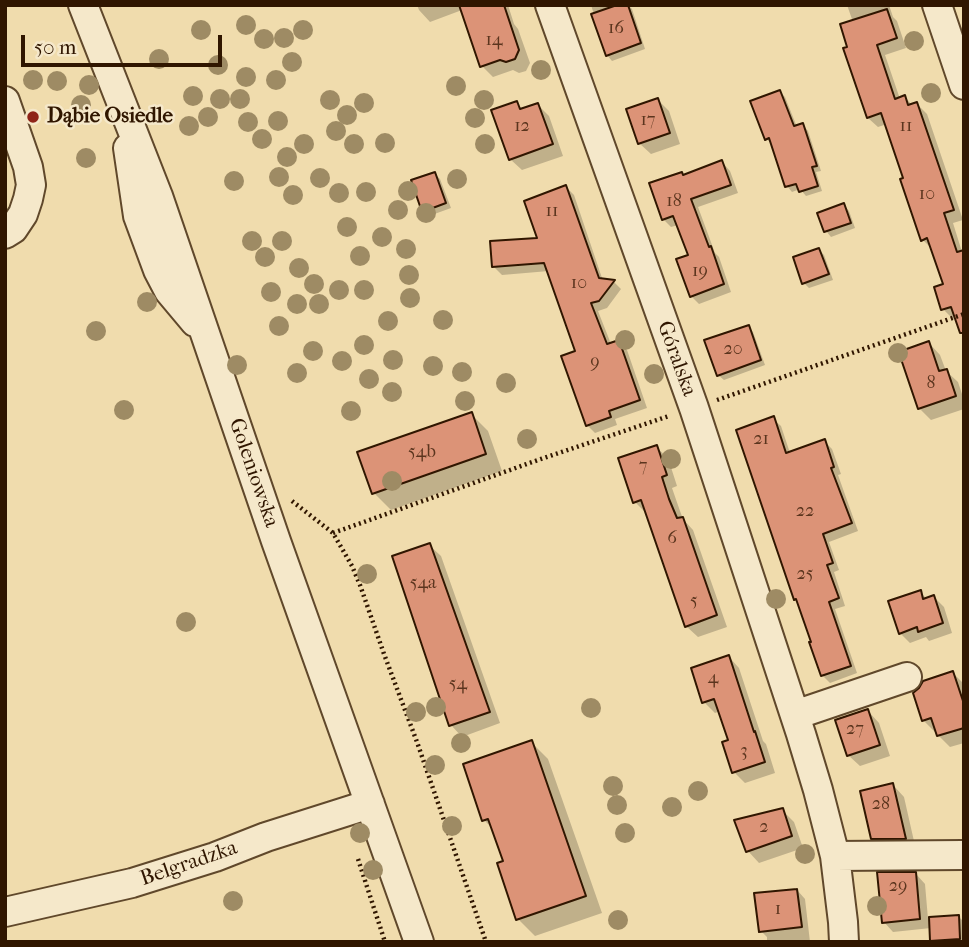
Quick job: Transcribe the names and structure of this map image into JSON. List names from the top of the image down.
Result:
{
  "streets": {
    "street": ["Góralska", "Goleniowska", "Belgradzka"]
  },
  "crossings": [
    ["Goleniowska", "Belgradzka"]
  ],
  "places": ["Dąbie Osiedle"],
  "house_numbers": [
    "16",
    "14",
    "17",
    "12",
    "11",
    "10",
    "18",
    "11",
    "19",
    "10",
    "20",
    "9",
    "8",
    "21",
    "54b",
    "7",
    "22",
    "6",
    "25",
    "54a",
    "5",
    "4",
    "54",
    "27",
    "3",
    "28",
    "2",
    "29",
    "1"
  ],
  "scale_bar": "50 m"
}
